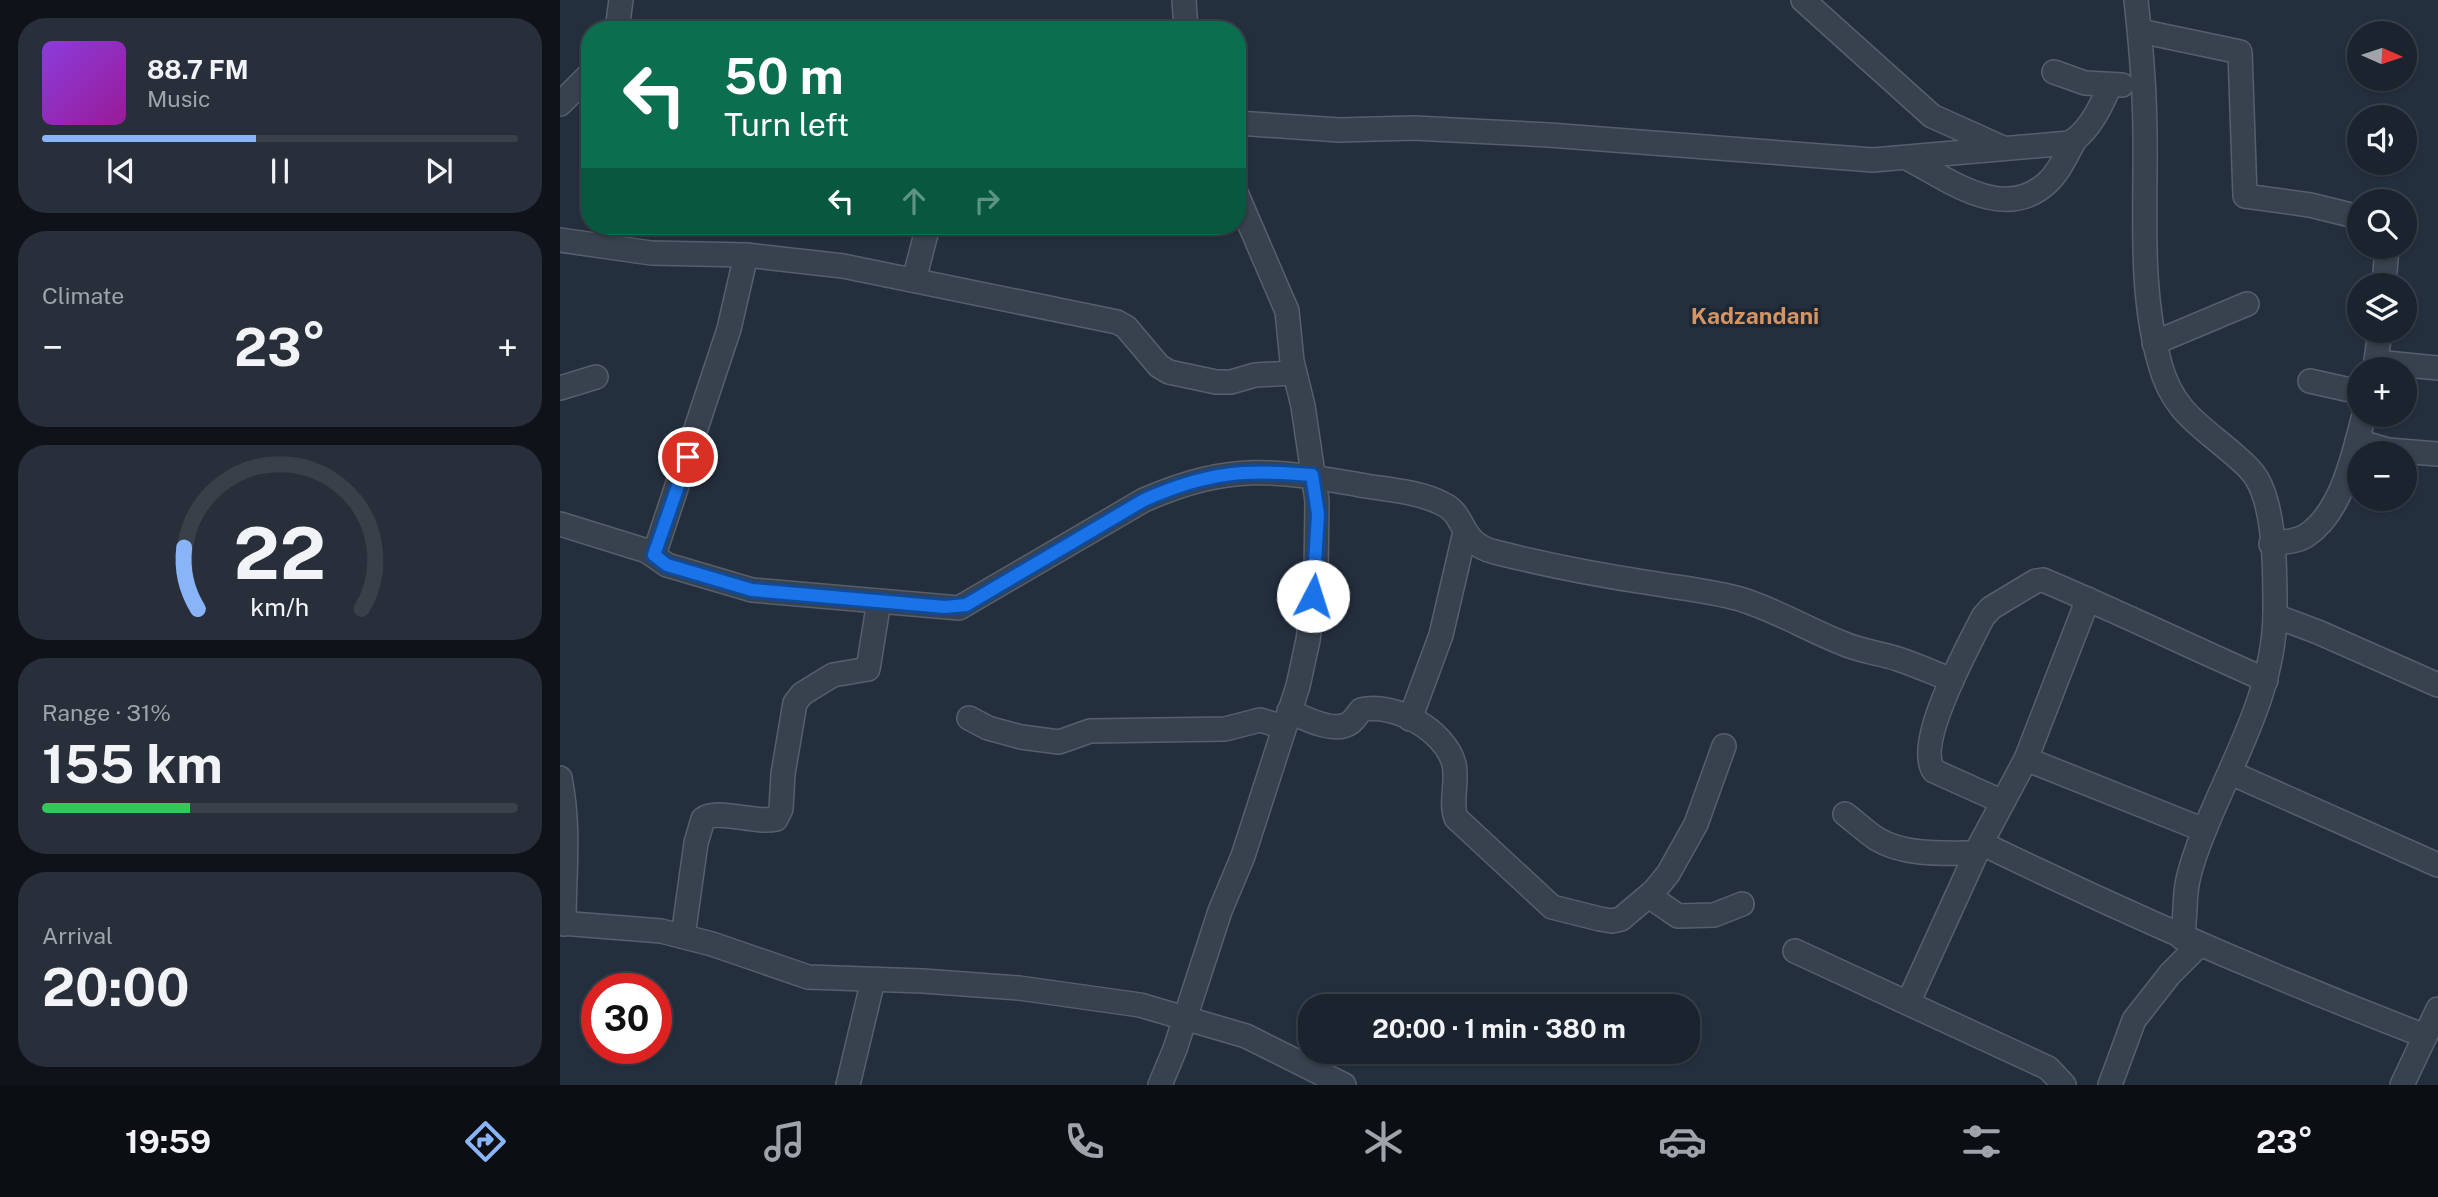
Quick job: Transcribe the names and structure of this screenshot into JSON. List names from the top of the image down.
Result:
{
  "districts": ["Kadzandani"],
  "north": "right",
  "page": {
    "map_buttons": ["+", "−"],
    "turn": ["50 m", "Turn left"],
    "song": ["88.7 FM", "Music"],
    "tile": [
      "Climate",
      ["Range · 31%", "155 km"],
      ["Arrival", "20:00"]
    ],
    "heat": ["−", "23°", "+"],
    "limit": "30",
    "trip": "20:00 · 1 min · 380 m",
    "tabs": ["19:59", "23°"],
    "gauge": ["22", "km/h"]
  }
}
